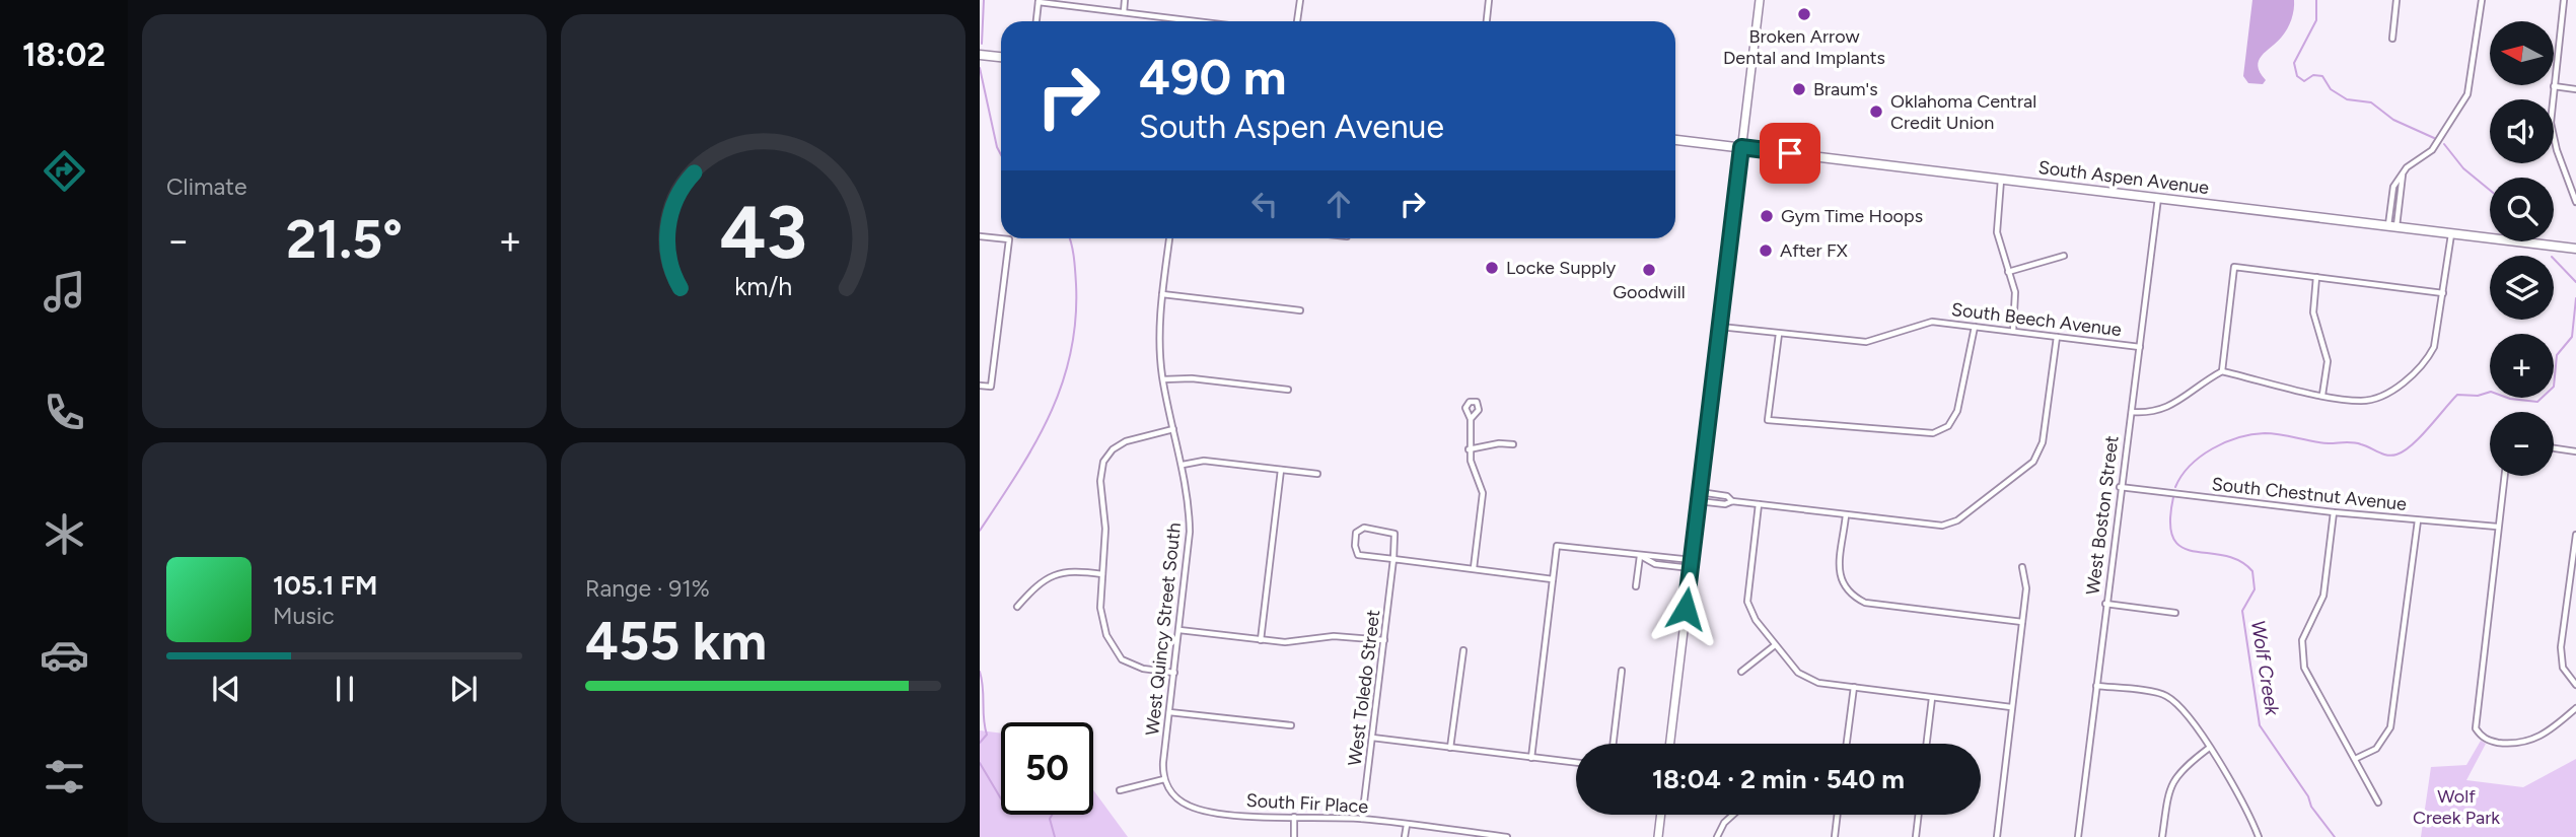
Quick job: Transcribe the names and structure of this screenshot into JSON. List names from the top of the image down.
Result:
{
  "streets": {
    "main road": ["South Aspen Avenue"],
    "street": [
      "South Beech Avenue",
      "South Chestnut Avenue",
      "West Boston Street",
      "West Quincy Street South",
      "West Toledo Street",
      "South Fir Place"
    ]
  },
  "crossings": [
    ["South Aspen Avenue", "West Boston Street"],
    ["South Beech Avenue", "West Boston Street"],
    ["South Chestnut Avenue", "West Boston Street"],
    ["West Quincy Street South", "South Fir Place"],
    ["West Toledo Street", "South Fir Place"]
  ],
  "water": ["Wolf Creek"],
  "parks": ["Wolf Creek Park"],
  "places": [
    "Broken Arrow Dental and Implants",
    "Braum's",
    "Oklahoma Central Credit Union",
    "Gym Time Hoops",
    "After FX",
    "Locke Supply",
    "Goodwill"
  ],
  "north": "left",
  "page": {
    "tabs": "18:02",
    "tile": [
      "Climate",
      ["Range · 91%", "455 km"]
    ],
    "map_buttons": ["+", "−"],
    "turn": ["490 m", "South Aspen Avenue"],
    "heat": ["−", "21.5°", "+"],
    "song": ["105.1 FM", "Music"],
    "limit": "50",
    "trip": "18:04 · 2 min · 540 m",
    "gauge": ["43", "km/h"]
  }
}
